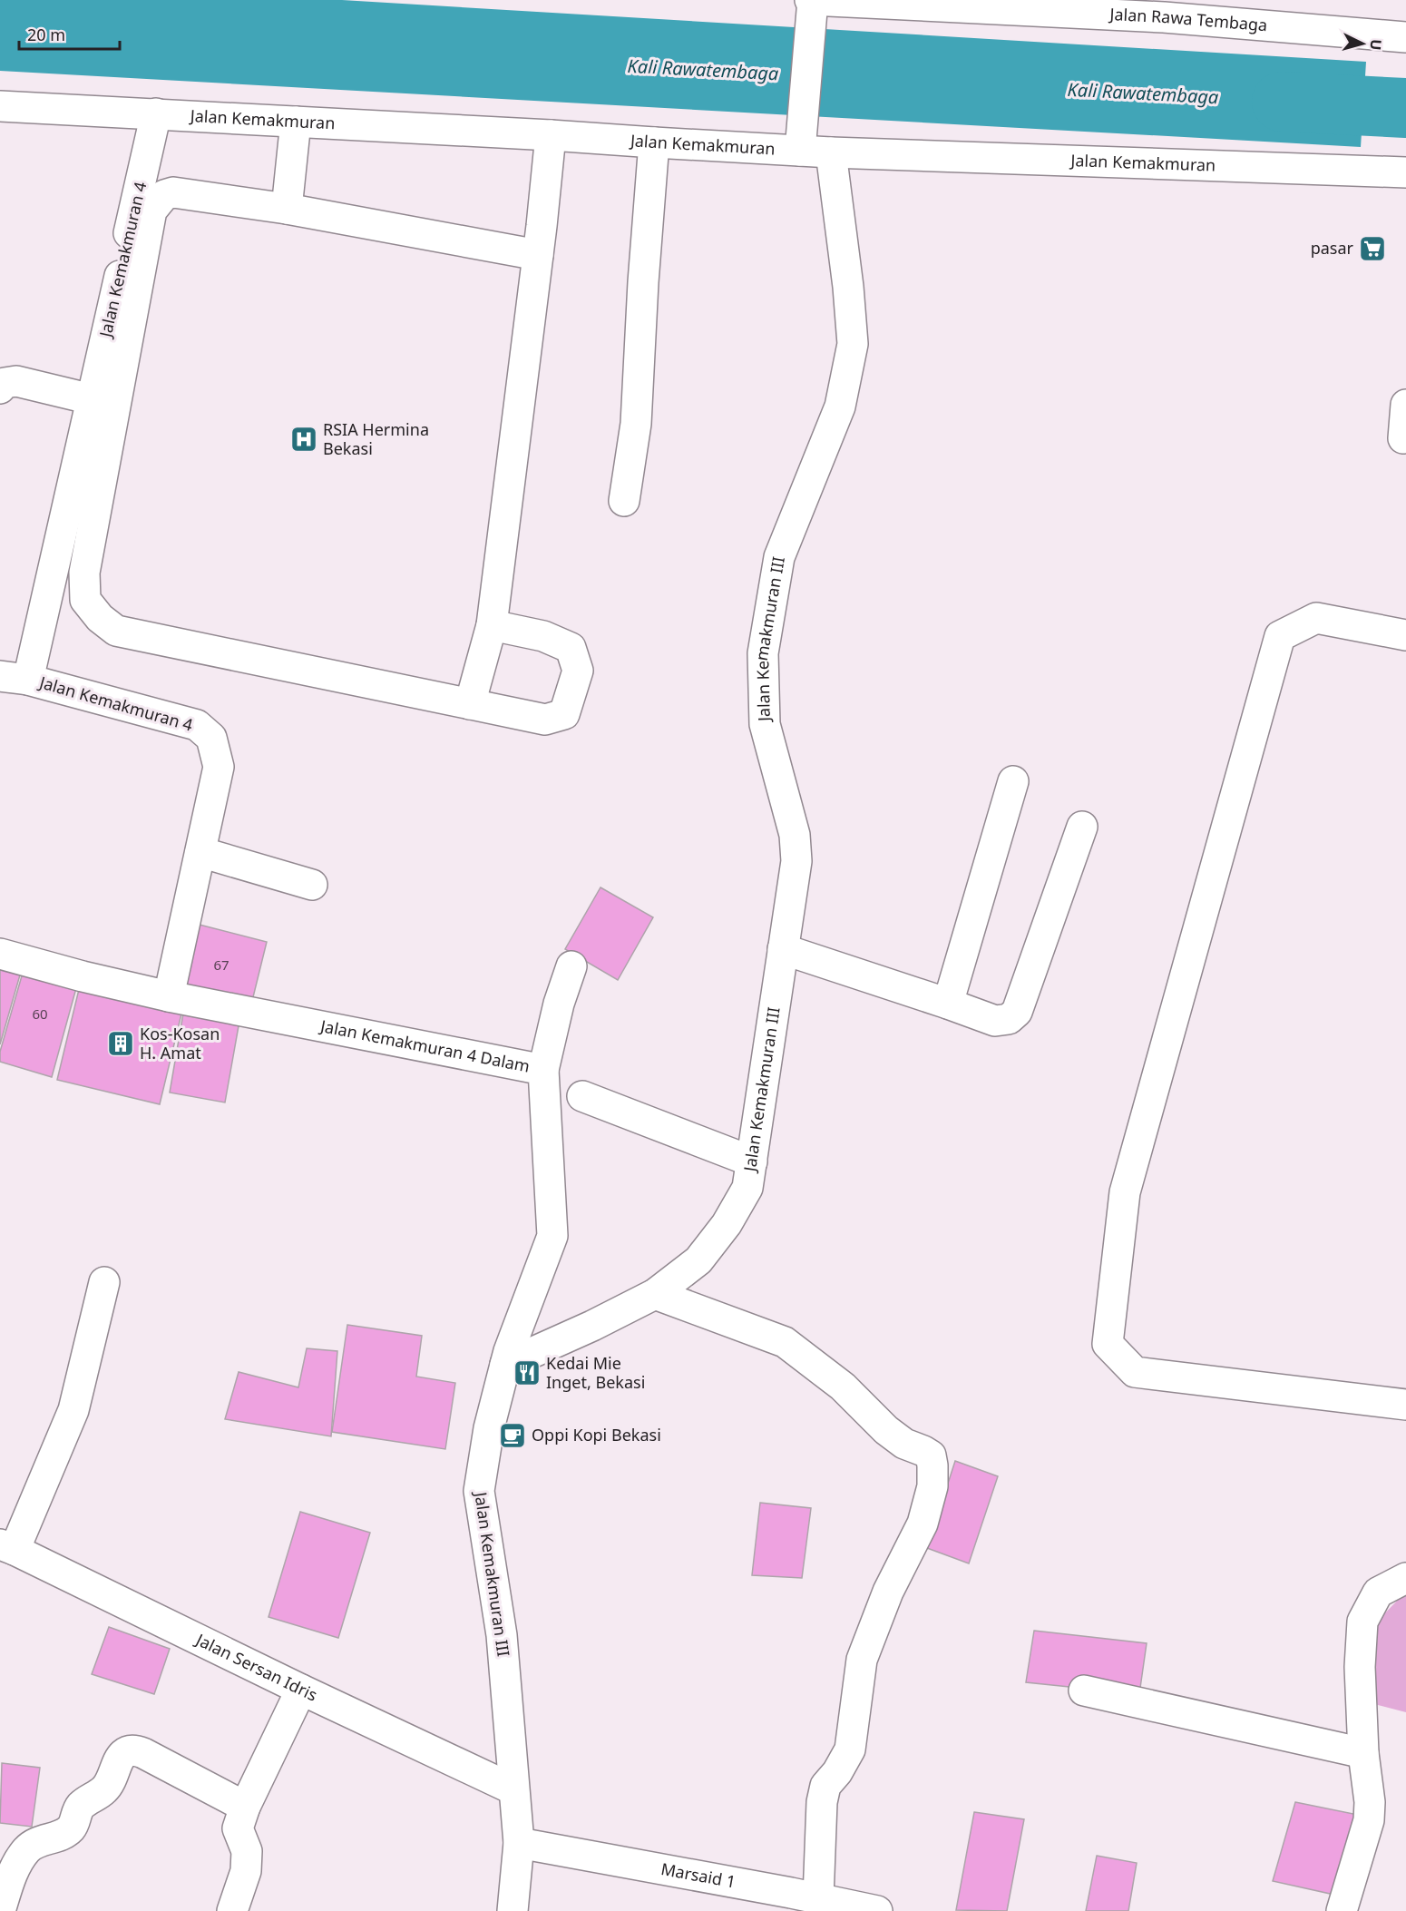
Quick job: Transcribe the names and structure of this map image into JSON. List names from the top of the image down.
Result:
{
  "streets": {
    "street": [
      "Jalan Rawa Tembaga",
      "Jalan Kemakmuran",
      "Jalan Kemakmuran 4",
      "Jalan Kemakmuran III",
      "Jalan Kemakmuran 4 Dalam",
      "Jalan Sersan Idris",
      "Marsaid 1"
    ]
  },
  "crossings": [
    ["Jalan Kemakmuran", "Jalan Kemakmuran 4"],
    ["Jalan Kemakmuran", "Jalan Kemakmuran III"],
    ["Jalan Kemakmuran 4", "Jalan Kemakmuran 4 Dalam"],
    ["Jalan Kemakmuran III", "Jalan Kemakmuran 4 Dalam"],
    ["Jalan Kemakmuran III", "Jalan Sersan Idris"],
    ["Jalan Kemakmuran III", "Marsaid 1"]
  ],
  "water": ["Kali Rawatembaga"],
  "places": {
    "supermarket": ["pasar"],
    "hospital": ["RSIA Hermina Bekasi"],
    "building": ["Kos-Kosan H. Amat"],
    "restaurant": ["Kedai Mie Inget, Bekasi"],
    "cafe": ["Oppi Kopi Bekasi"]
  },
  "house_numbers": ["67", "60"],
  "scale_bar": "20 m",
  "north": "right"
}
